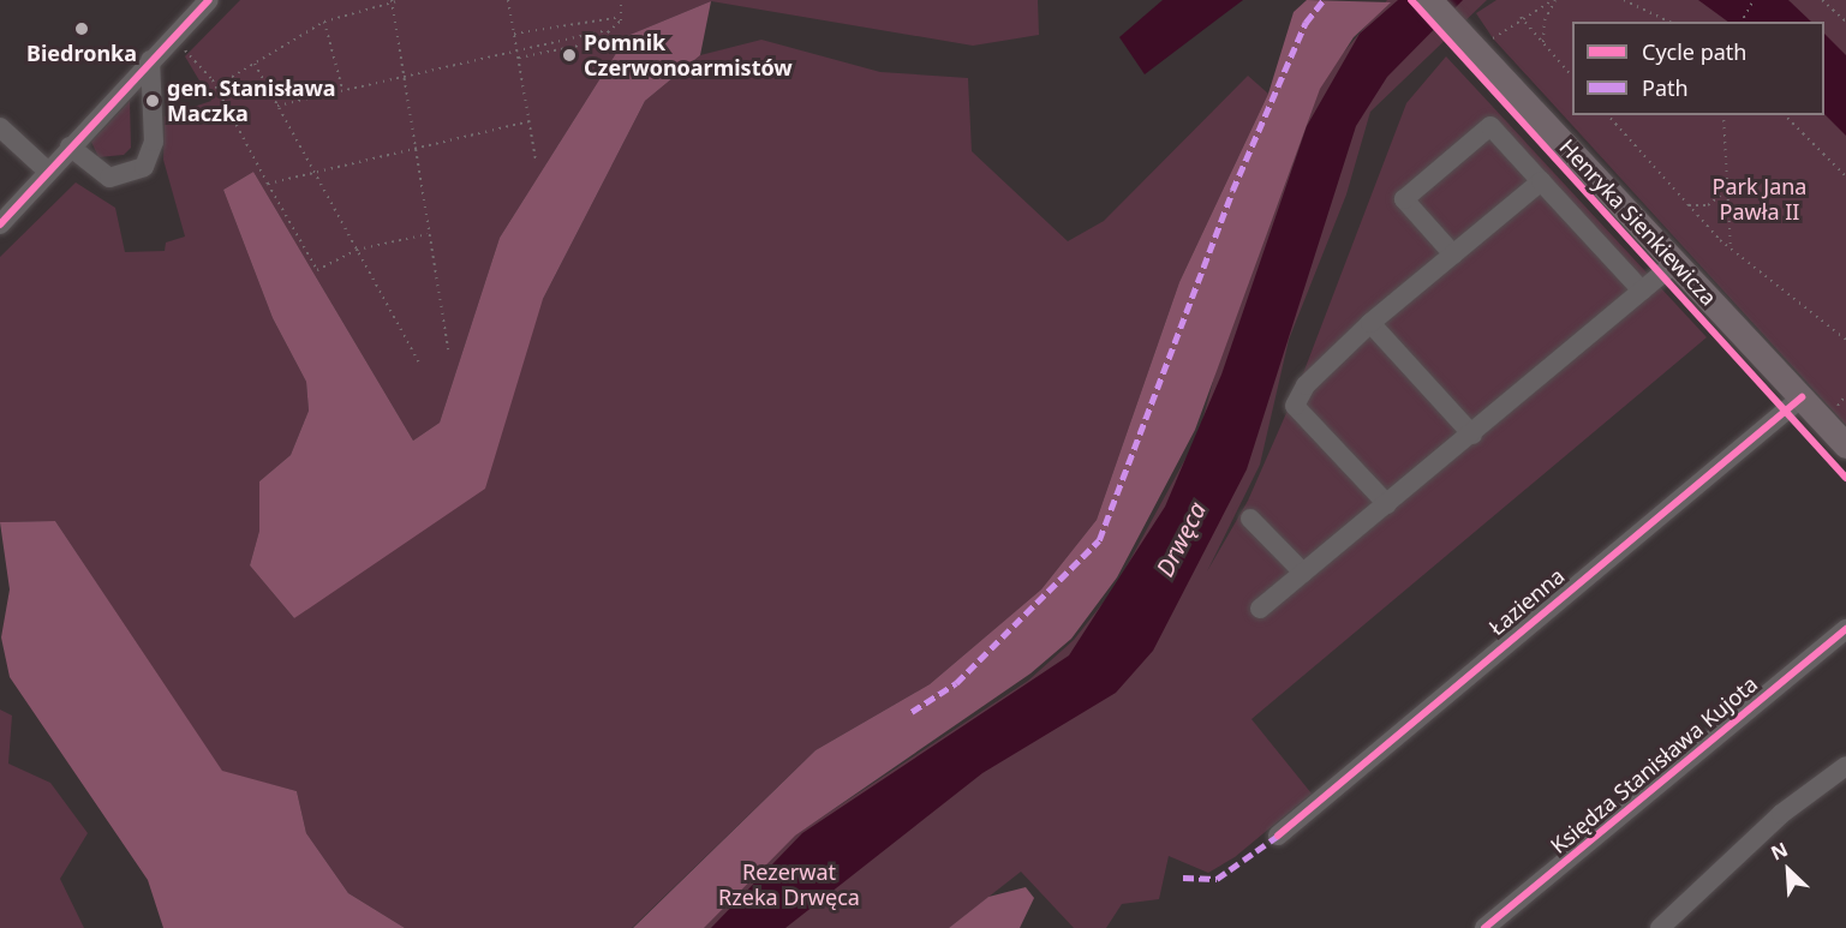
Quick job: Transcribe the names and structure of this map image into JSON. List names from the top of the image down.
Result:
{
  "streets": {
    "main road": ["Henryka Sienkiewicza"],
    "street": ["Łazienna", "Księdza Stanisława Kujota"]
  },
  "crossings": [
    ["Henryka Sienkiewicza", "Łazienna"]
  ],
  "water": ["Drwęca"],
  "parks": ["Park Jana Pawła II", "Rezerwat Rzeka Drwęca"],
  "places": ["Biedronka", "Pomnik Czerwonoarmistów", "gen. Stanisława Maczka"],
  "legend": ["Cycle path", "Path"],
  "north": "top left"
}
